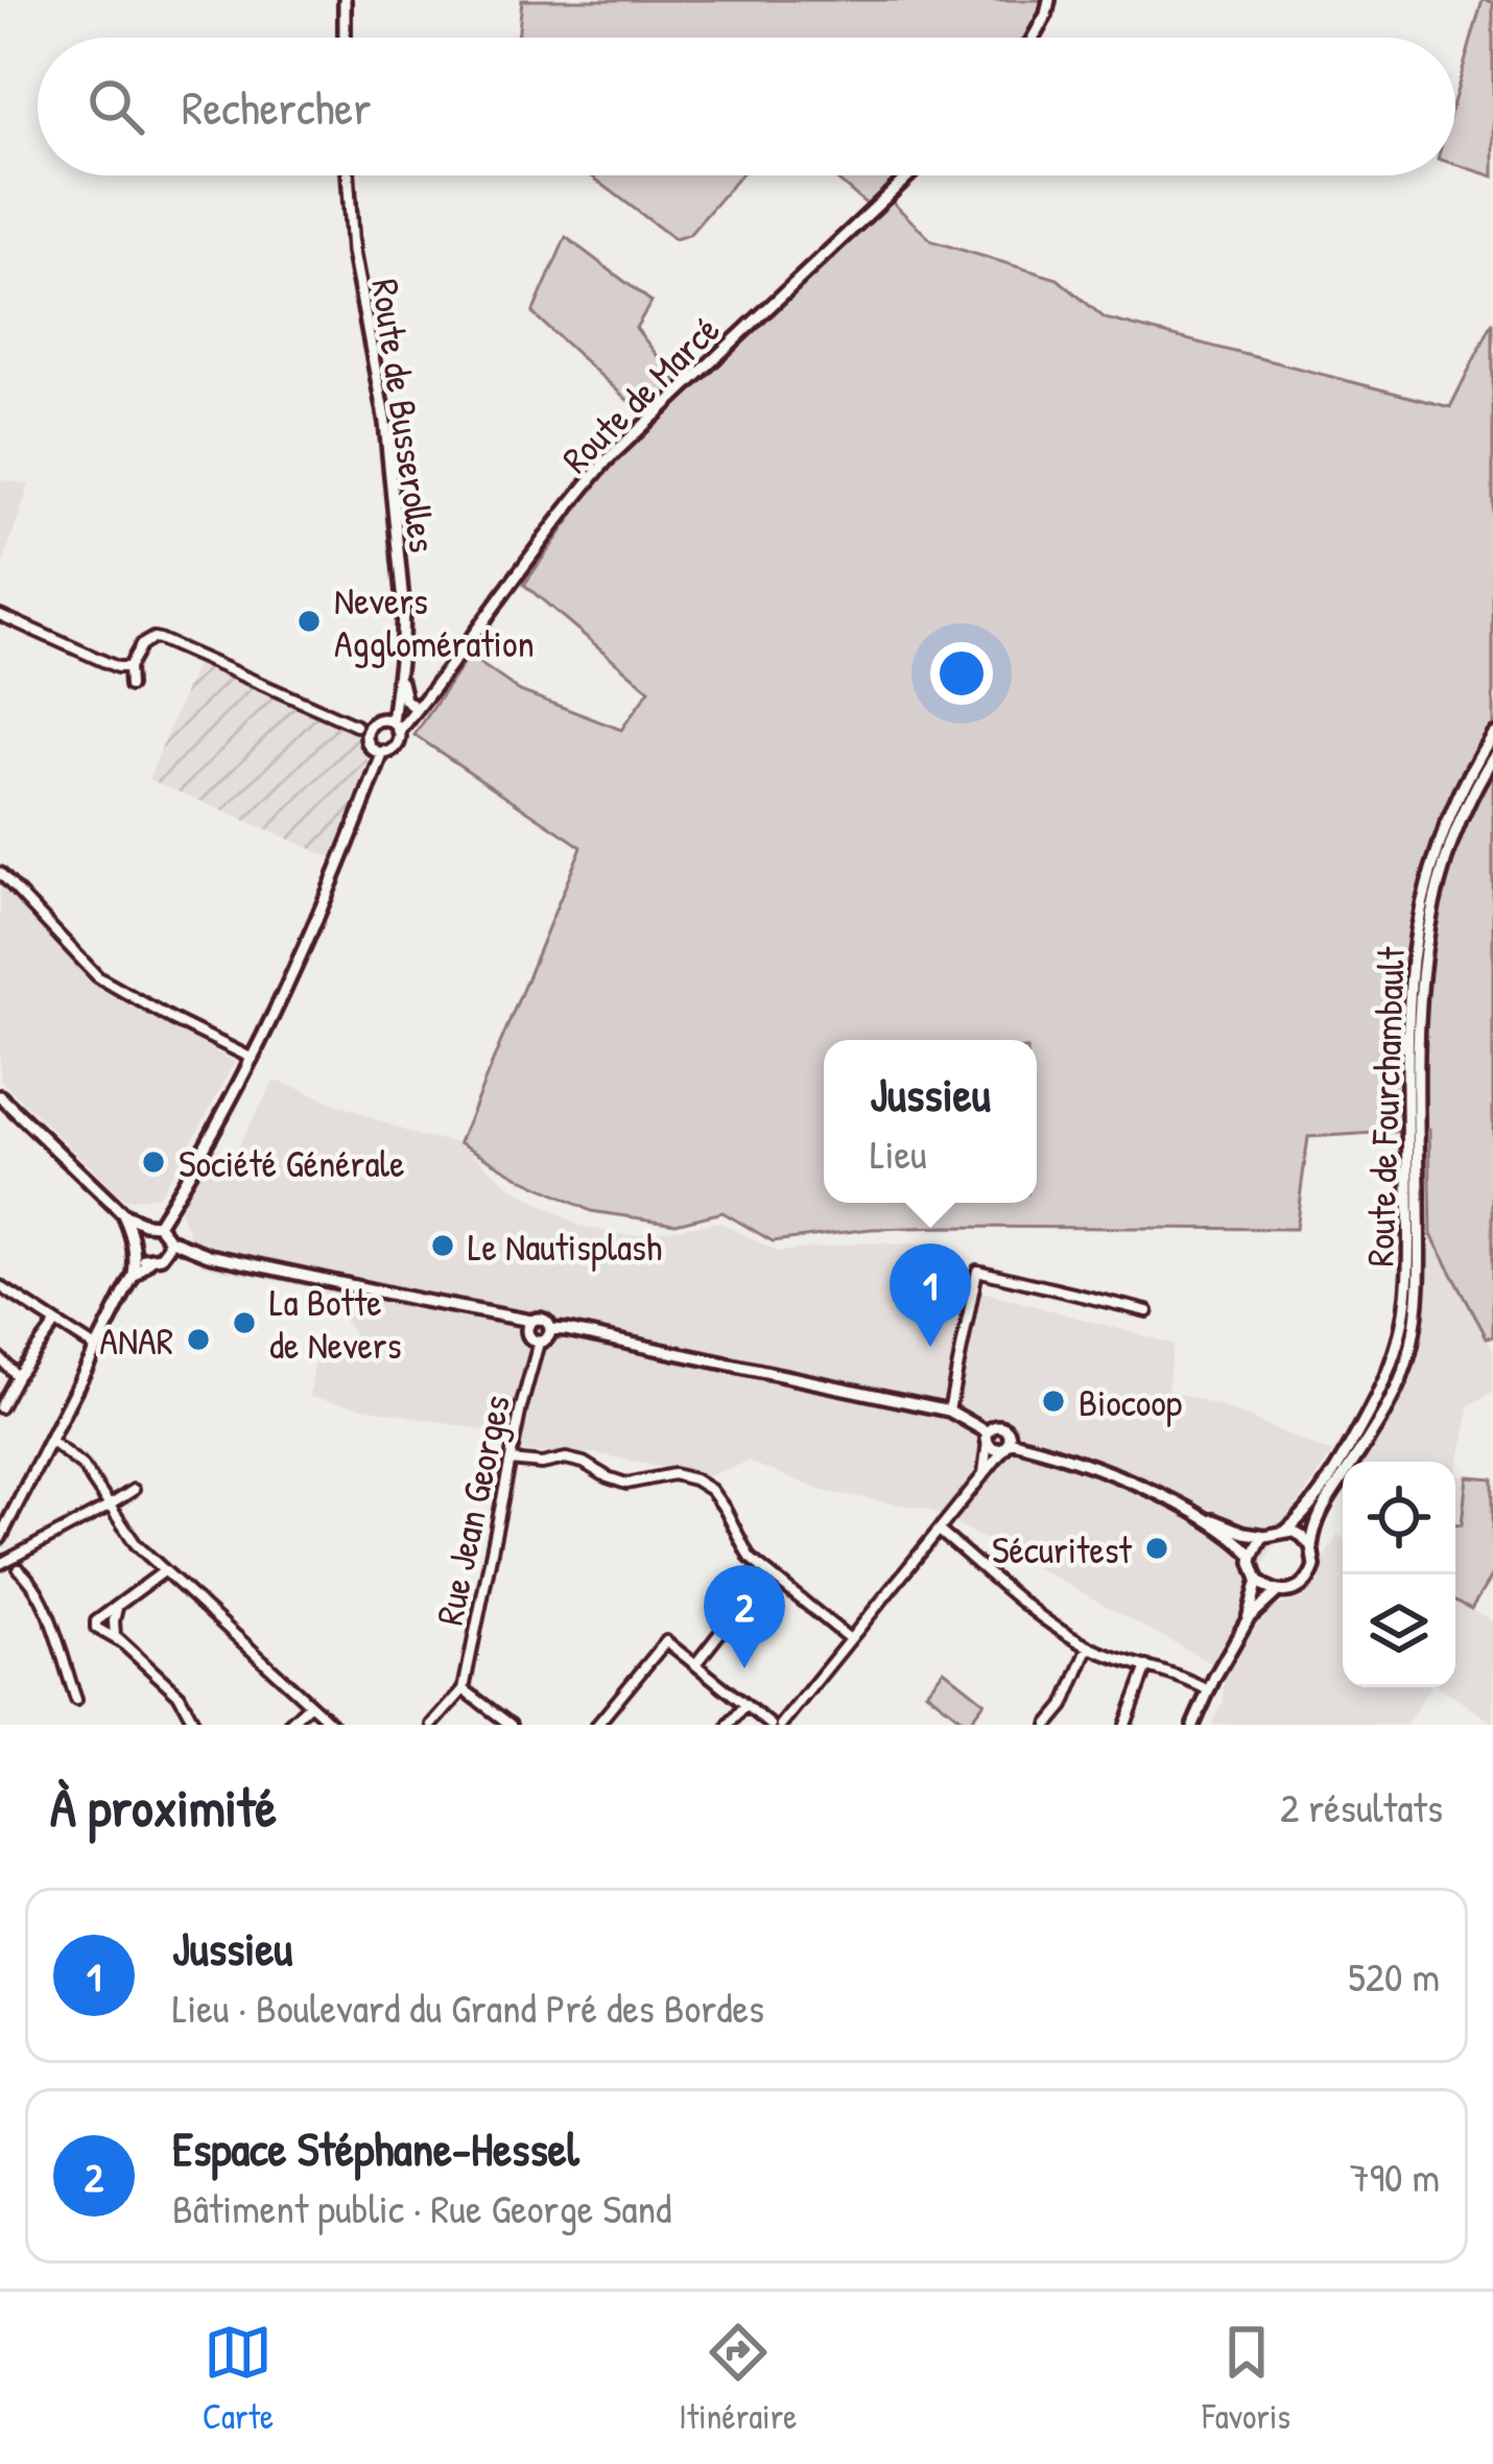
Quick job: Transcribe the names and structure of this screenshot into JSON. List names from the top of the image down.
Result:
{
  "streets": {
    "main road": ["Route de Marcé", "Route de Busserolles", "Route de Fourchambault"],
    "street": ["Rue Jean Georges"]
  },
  "crossings": [
    ["Route de Marcé", "Route de Busserolles"]
  ],
  "places": [
    "Nevers Agglomération",
    "Société Générale",
    "Le Nautisplash",
    "La Botte de Nevers",
    "ANAR",
    "Biocoop",
    "Sécuritest"
  ],
  "page": {
    "search": "Rechercher",
    "popup": ["Jussieu", "Lieu"],
    "pins": ["1", "2"],
    "heading": ["À proximité", "2 résultats"],
    "list": [
      {
        "mark": "1",
        "name": "Jussieu",
        "note": "Lieu · Boulevard du Grand Pré des Bordes",
        "value": "520 m"
      },
      {
        "mark": "2",
        "name": "Espace Stéphane-Hessel",
        "note": "Bâtiment public · Rue George Sand",
        "value": "790 m"
      }
    ],
    "nav": ["Carte", "Itinéraire", "Favoris"]
  }
}
